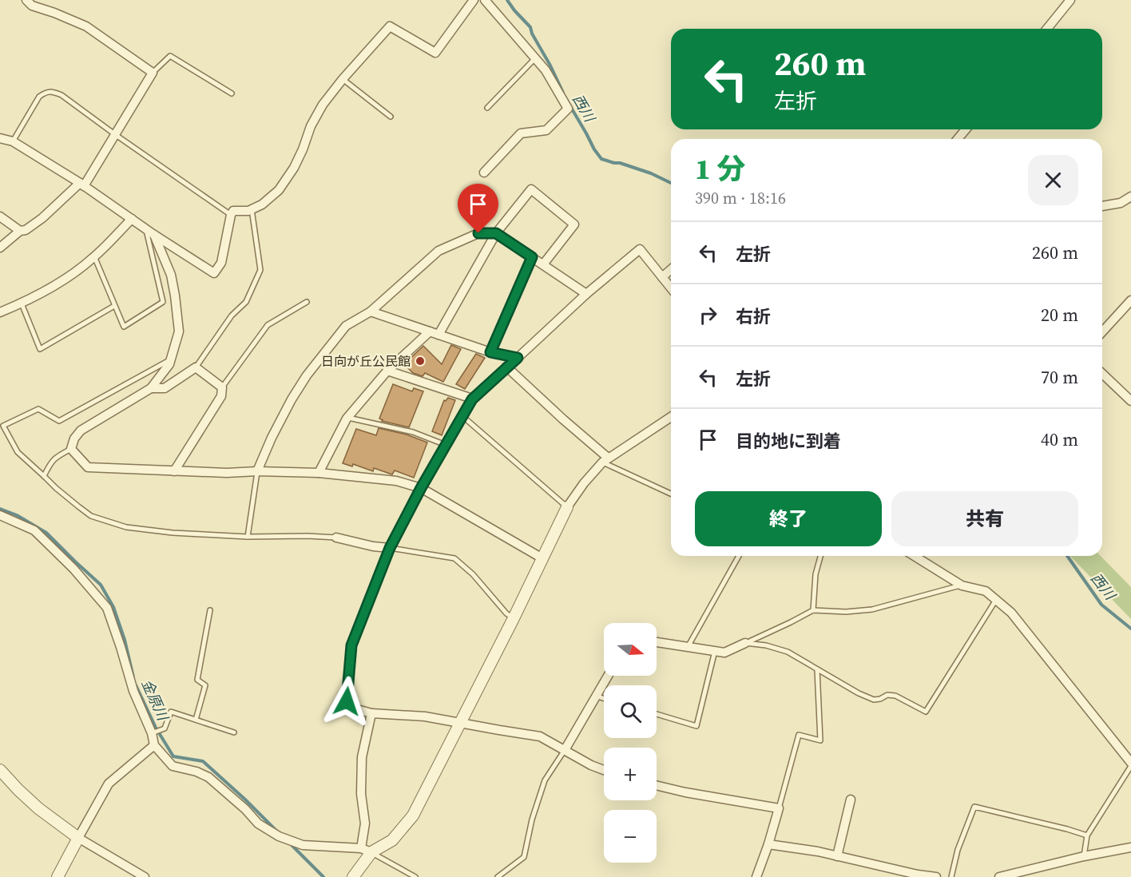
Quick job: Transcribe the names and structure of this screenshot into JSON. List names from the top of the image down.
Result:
{
  "water": ["西川", "金原川"],
  "places": ["日向が丘公民館"],
  "north": "right",
  "page": {
    "turn": ["260 m", "左折"],
    "heading": ["1 分", "390 m · 18:16"],
    "list": [
      {
        "name": "左折",
        "value": "260 m"
      },
      {
        "name": "右折",
        "value": "20 m"
      },
      {
        "name": "左折",
        "value": "70 m"
      },
      {
        "name": "目的地に到着",
        "value": "40 m"
      }
    ],
    "buttons": ["終了", "共有"],
    "map_buttons": ["+", "−"]
  }
}
